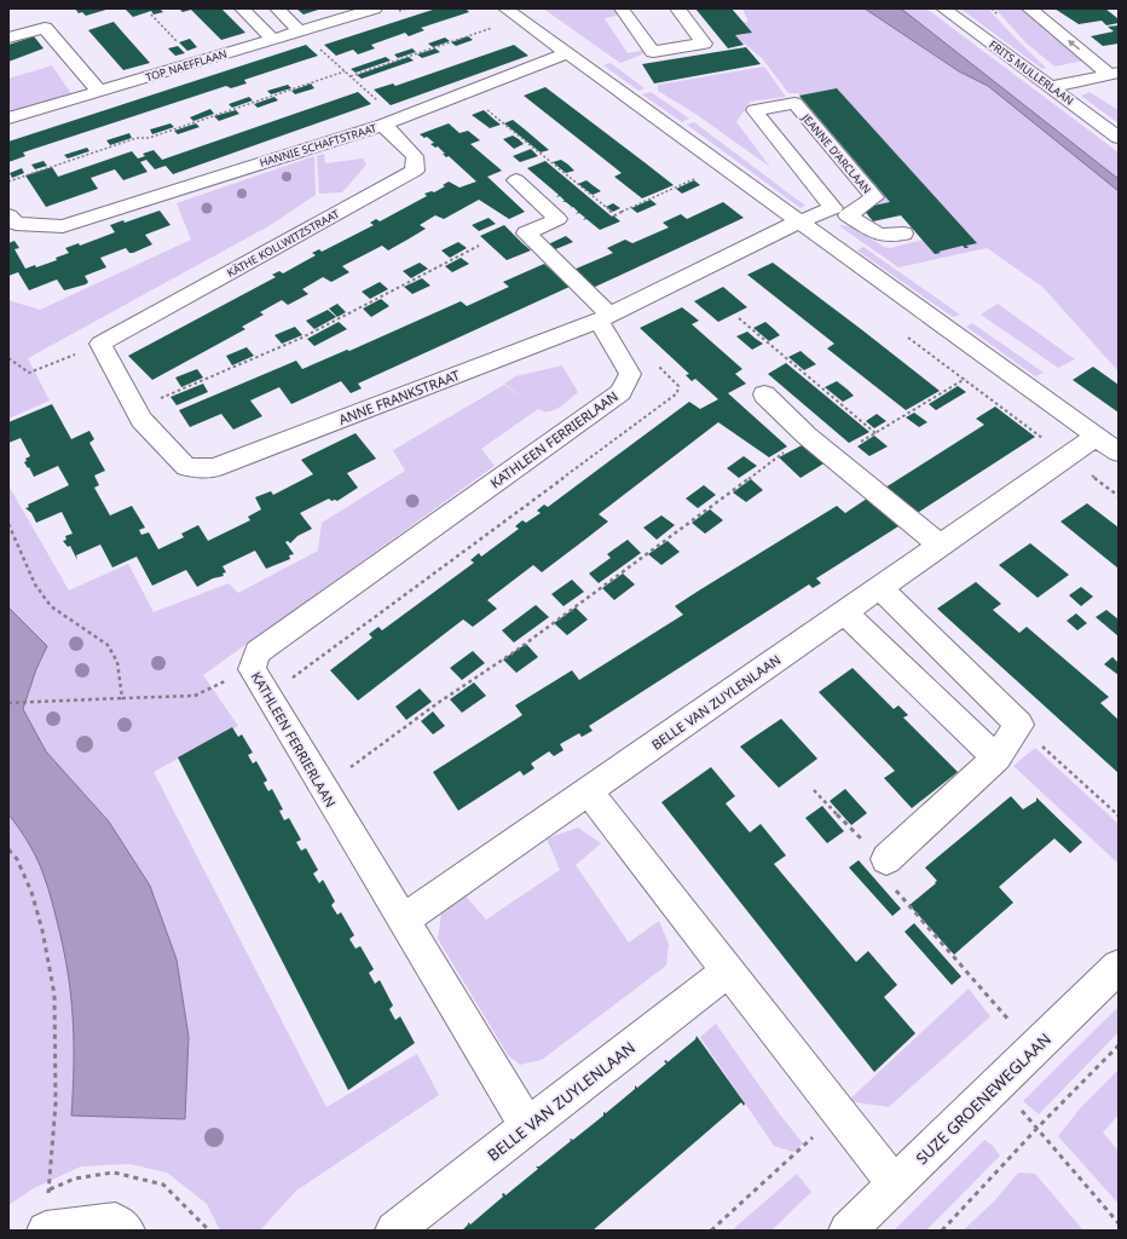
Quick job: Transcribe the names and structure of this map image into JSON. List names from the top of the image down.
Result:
{
  "streets": {
    "street": [
      "TOP NAEFFLAAN",
      "FRITS MULLERLAAN",
      "HANNIE SCHAFTSTRAAT",
      "JEANNE D'ARCLAAN",
      "KÄTHE KOLLWITZSTRAAT",
      "ANNE FRANKSTRAAT",
      "KATHLEEN FERRIERLAAN",
      "BELLE VAN ZUYLENLAAN",
      "SUZE GROENEWEGLAAN"
    ]
  },
  "crossings": [
    ["HANNIE SCHAFTSTRAAT", "KÄTHE KOLLWITZSTRAAT"],
    ["JEANNE D'ARCLAAN", "ANNE FRANKSTRAAT"],
    ["ANNE FRANKSTRAAT", "KATHLEEN FERRIERLAAN"],
    ["KATHLEEN FERRIERLAAN", "BELLE VAN ZUYLENLAAN"]
  ]
}
